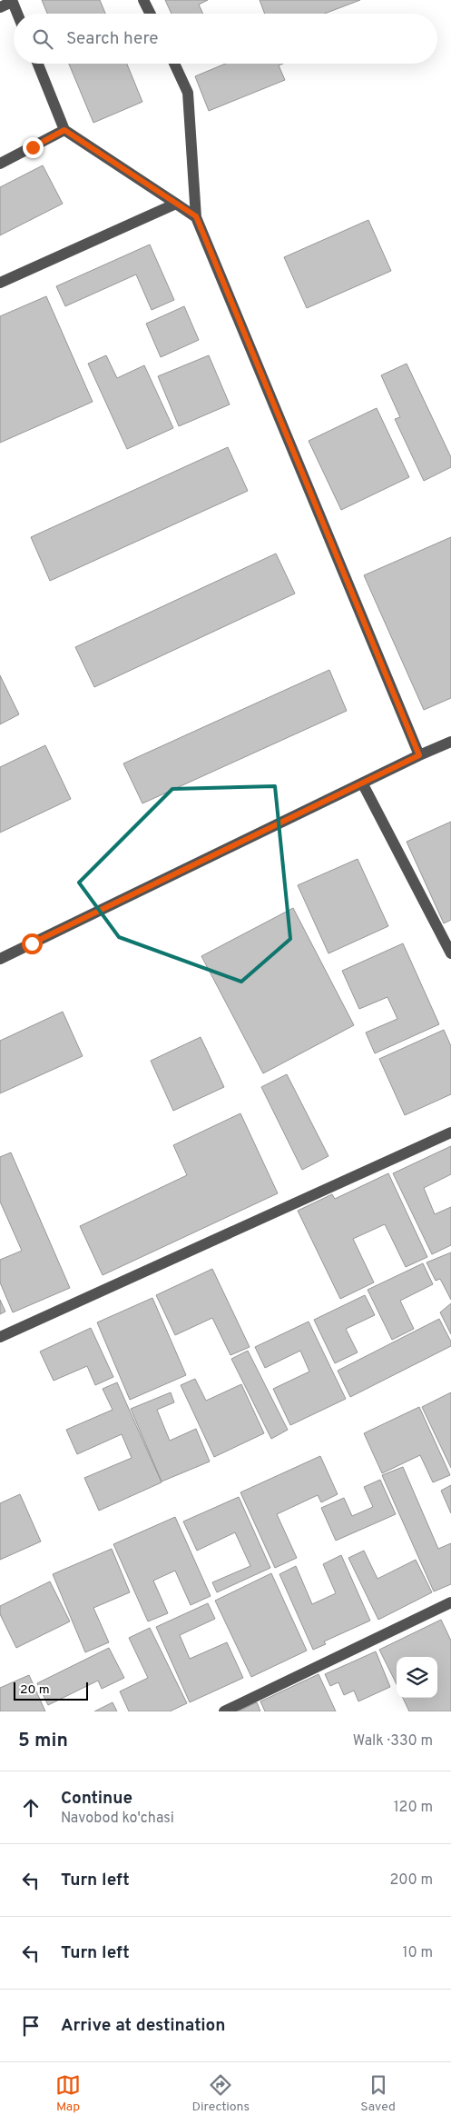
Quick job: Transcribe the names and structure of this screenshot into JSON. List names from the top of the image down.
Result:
{
  "scale_bar": "20 m",
  "page": {
    "search": "Search here",
    "scale": "20 m",
    "heading": ["5 min", "Walk · 330 m"],
    "list": [
      ["Continue", "Navobod ko'chasi", "120 m"],
      ["Turn left", "200 m"],
      ["Turn left", "10 m"],
      "Arrive at destination"
    ],
    "nav": ["Map", "Directions", "Saved"]
  }
}
